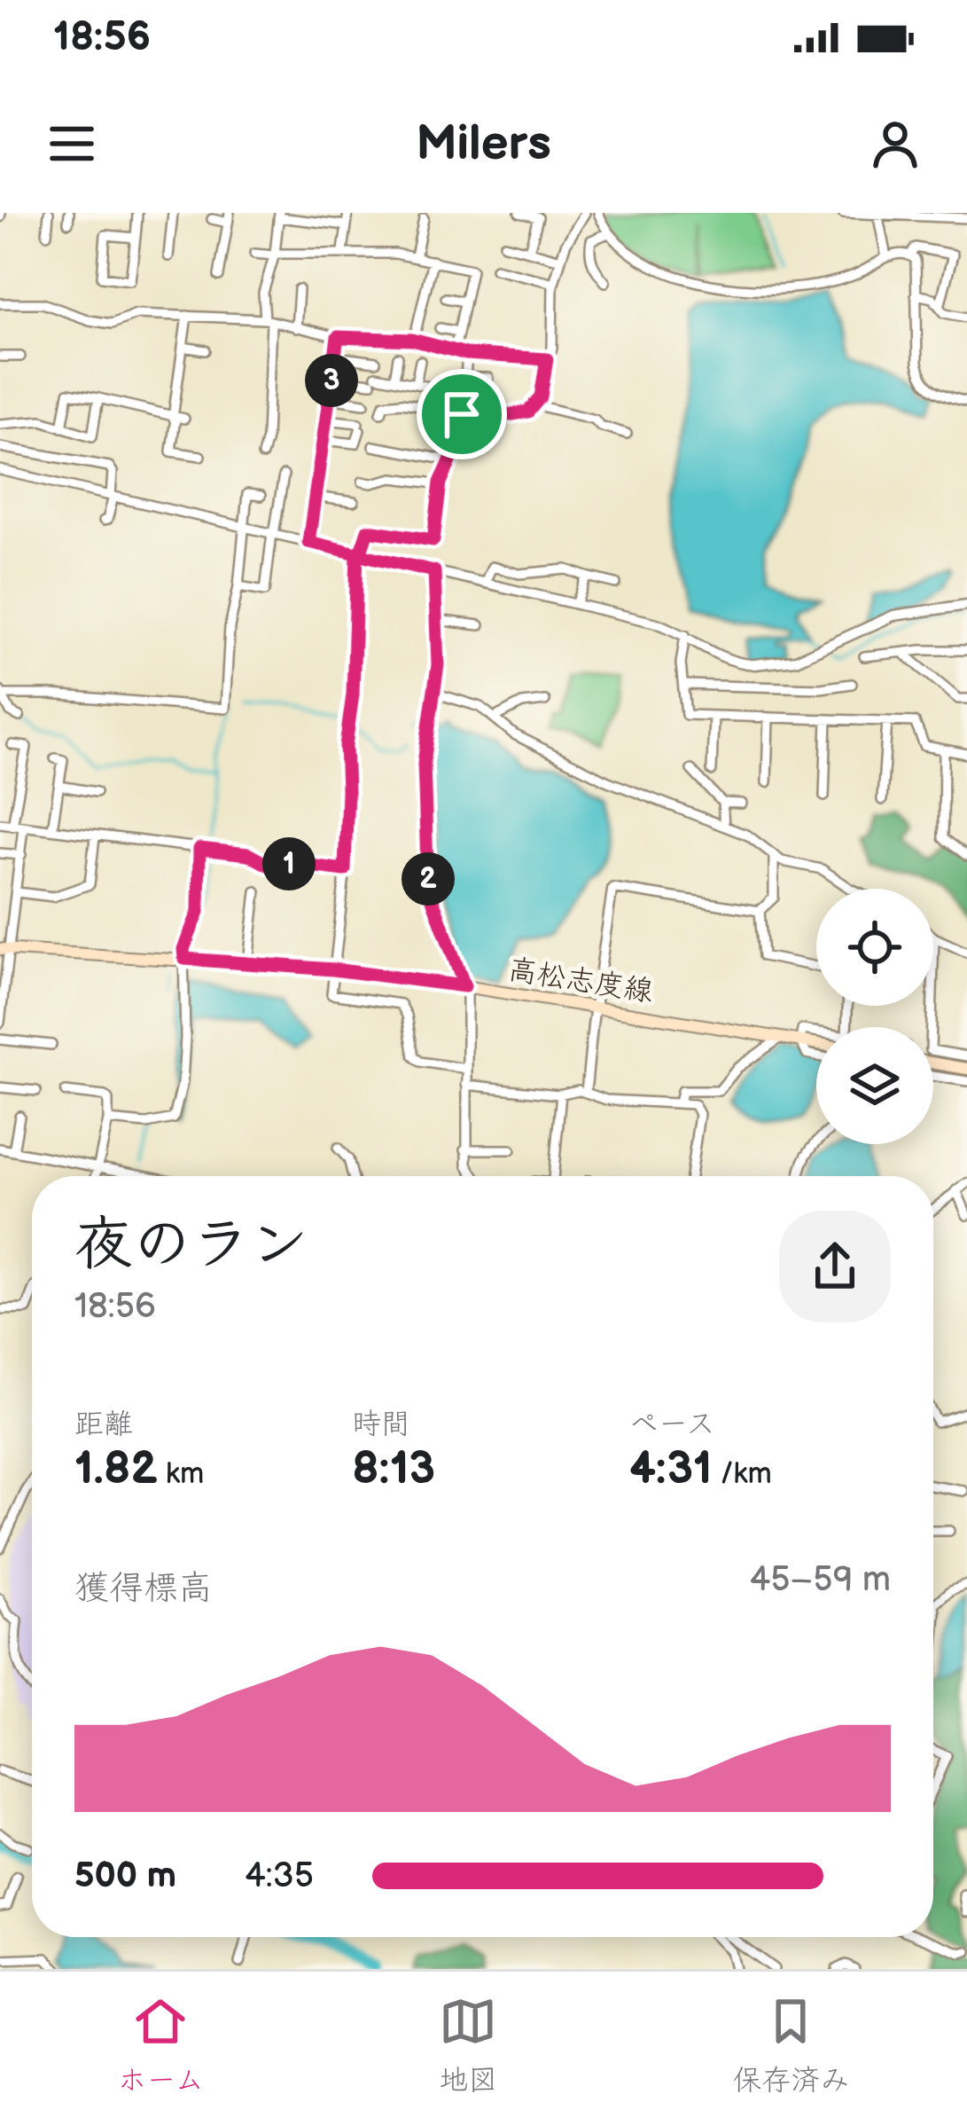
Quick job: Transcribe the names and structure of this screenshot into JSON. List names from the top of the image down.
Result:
{
  "streets": {
    "main road": ["高松志度線"]
  },
  "page": {
    "status": "18:56",
    "header": "Milers",
    "pins": ["3", "1", "2"],
    "heading": ["夜のラン", "18:56"],
    "stats": [
      ["距離", "1.82 km"],
      ["時間", "8:13"],
      ["ペース", "4:31 /km"]
    ],
    "chart": ["獲得標高", "45–59 m"],
    "list": [
      {
        "name": "500 m",
        "note": "4:35"
      }
    ],
    "tabs": ["ホーム", "地図", "保存済み"]
  }
}
